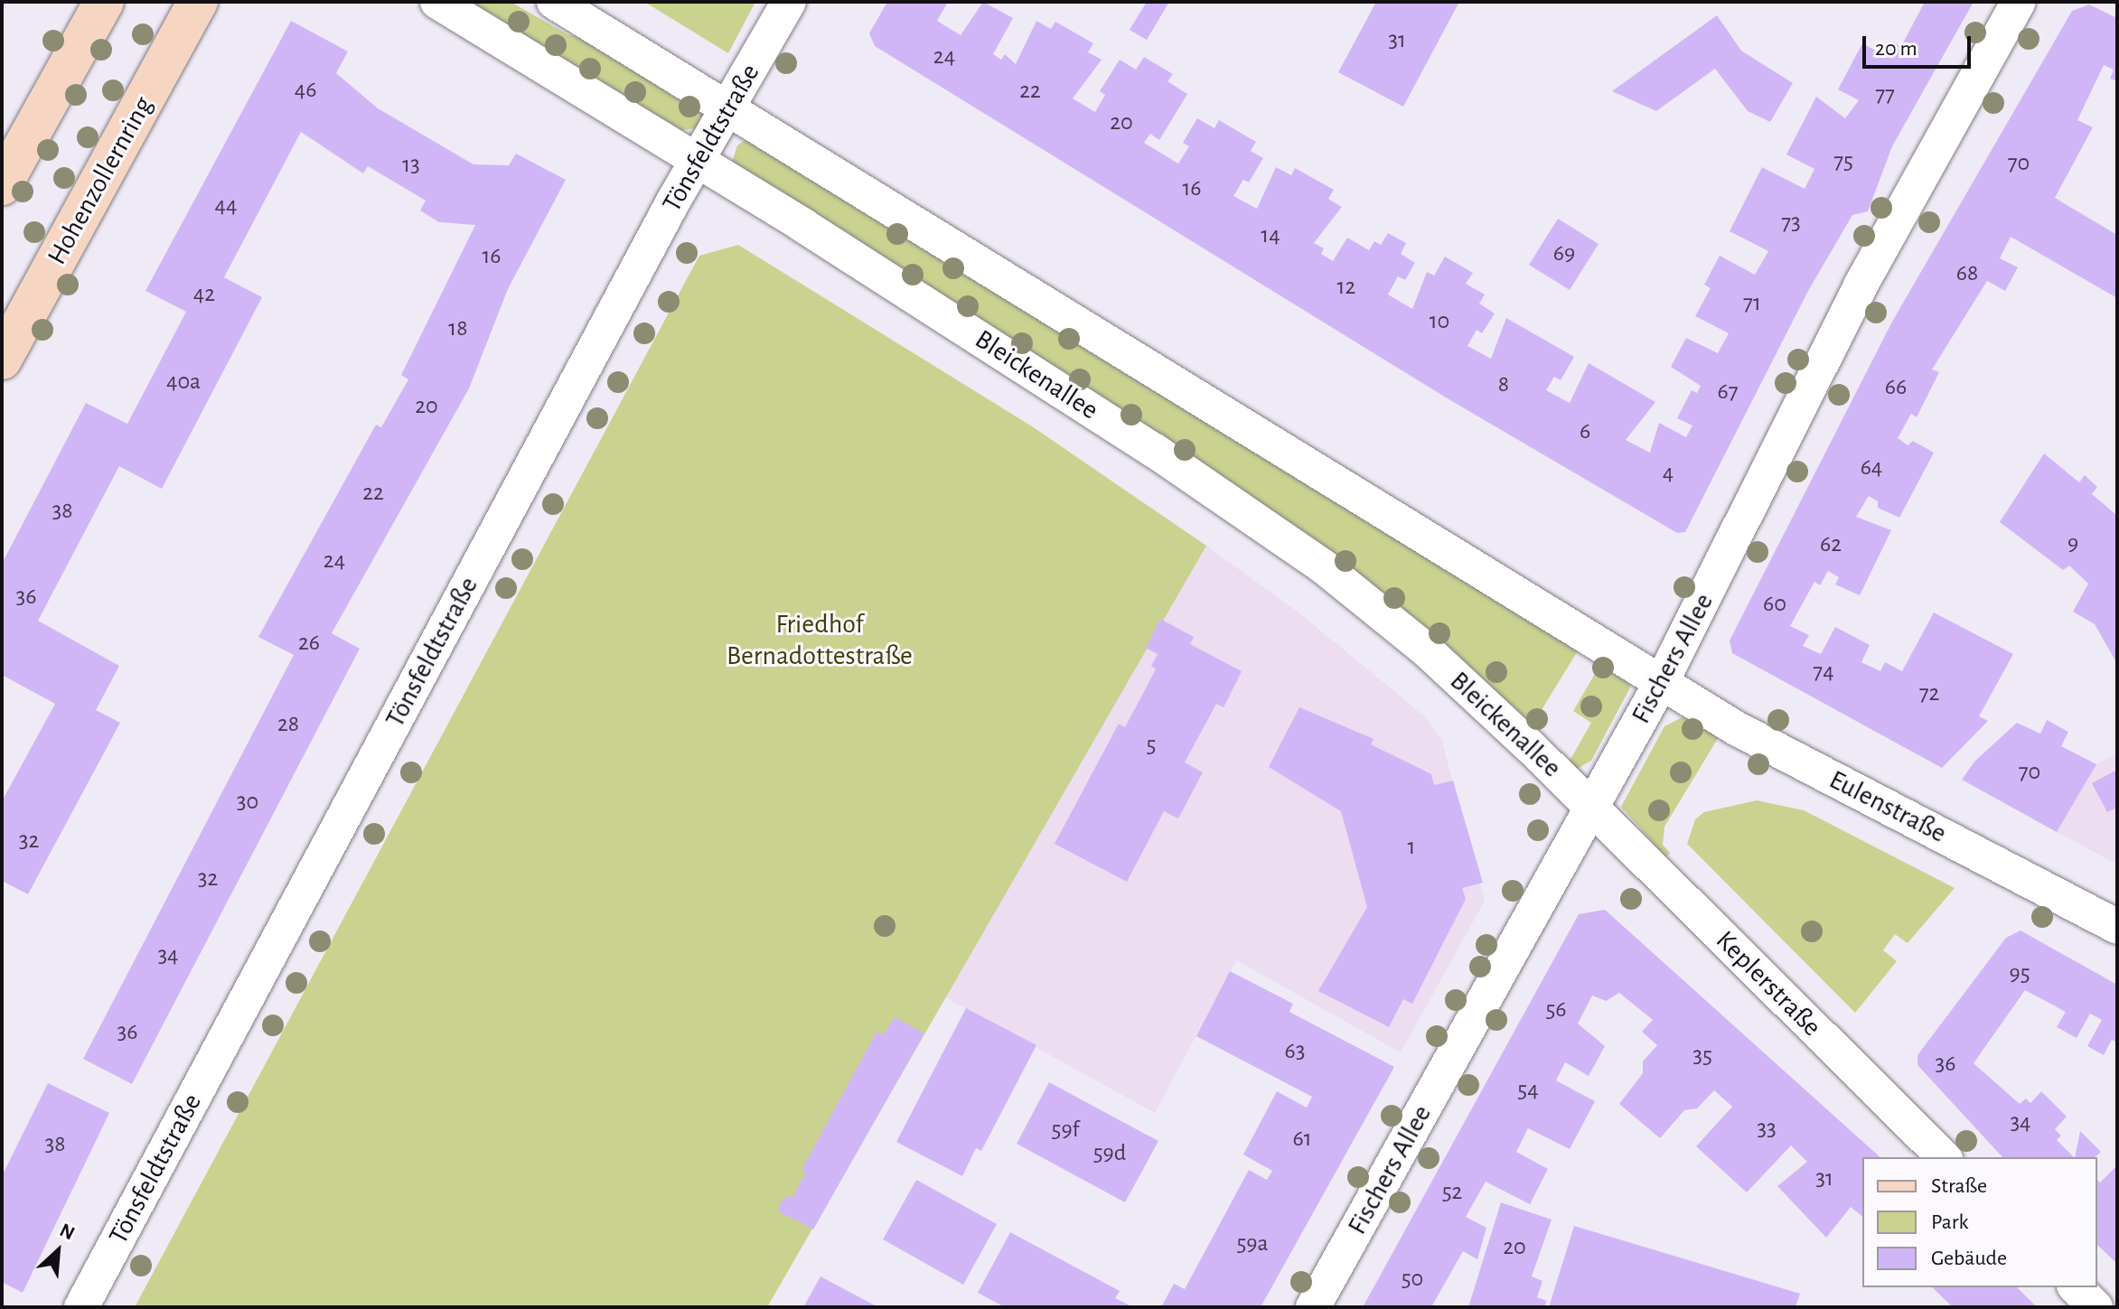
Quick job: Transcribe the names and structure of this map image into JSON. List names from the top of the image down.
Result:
{
  "streets": {
    "main road": ["Hohenzollernring"],
    "street": [
      "Tönsfeldtstraße",
      "Bleickenallee",
      "Fischers Allee",
      "Eulenstraße",
      "Keplerstraße"
    ]
  },
  "crossings": [
    ["Tönsfeldtstraße", "Bleickenallee"],
    ["Bleickenallee", "Fischers Allee"],
    ["Bleickenallee", "Keplerstraße"],
    ["Fischers Allee", "Eulenstraße"],
    ["Fischers Allee", "Keplerstraße"]
  ],
  "parks": ["Friedhof Bernadottestraße"],
  "house_numbers": [
    "31",
    "24",
    "46",
    "22",
    "77",
    "20",
    "75",
    "70",
    "13",
    "16",
    "44",
    "73",
    "14",
    "69",
    "16",
    "68",
    "12",
    "42",
    "71",
    "10",
    "18",
    "40a",
    "8",
    "66",
    "67",
    "20",
    "6",
    "64",
    "4",
    "22",
    "38",
    "9",
    "62",
    "24",
    "36",
    "60",
    "26",
    "74",
    "72",
    "28",
    "5",
    "70",
    "30",
    "32",
    "1",
    "32",
    "34",
    "95",
    "56",
    "36",
    "63",
    "35",
    "36",
    "54",
    "34",
    "33",
    "59f",
    "61",
    "38",
    "59d",
    "31",
    "52",
    "59a",
    "20",
    "50"
  ],
  "legend": ["Straße", "Park", "Gebäude"],
  "scale_bar": "20 m",
  "north": "top right"
}
